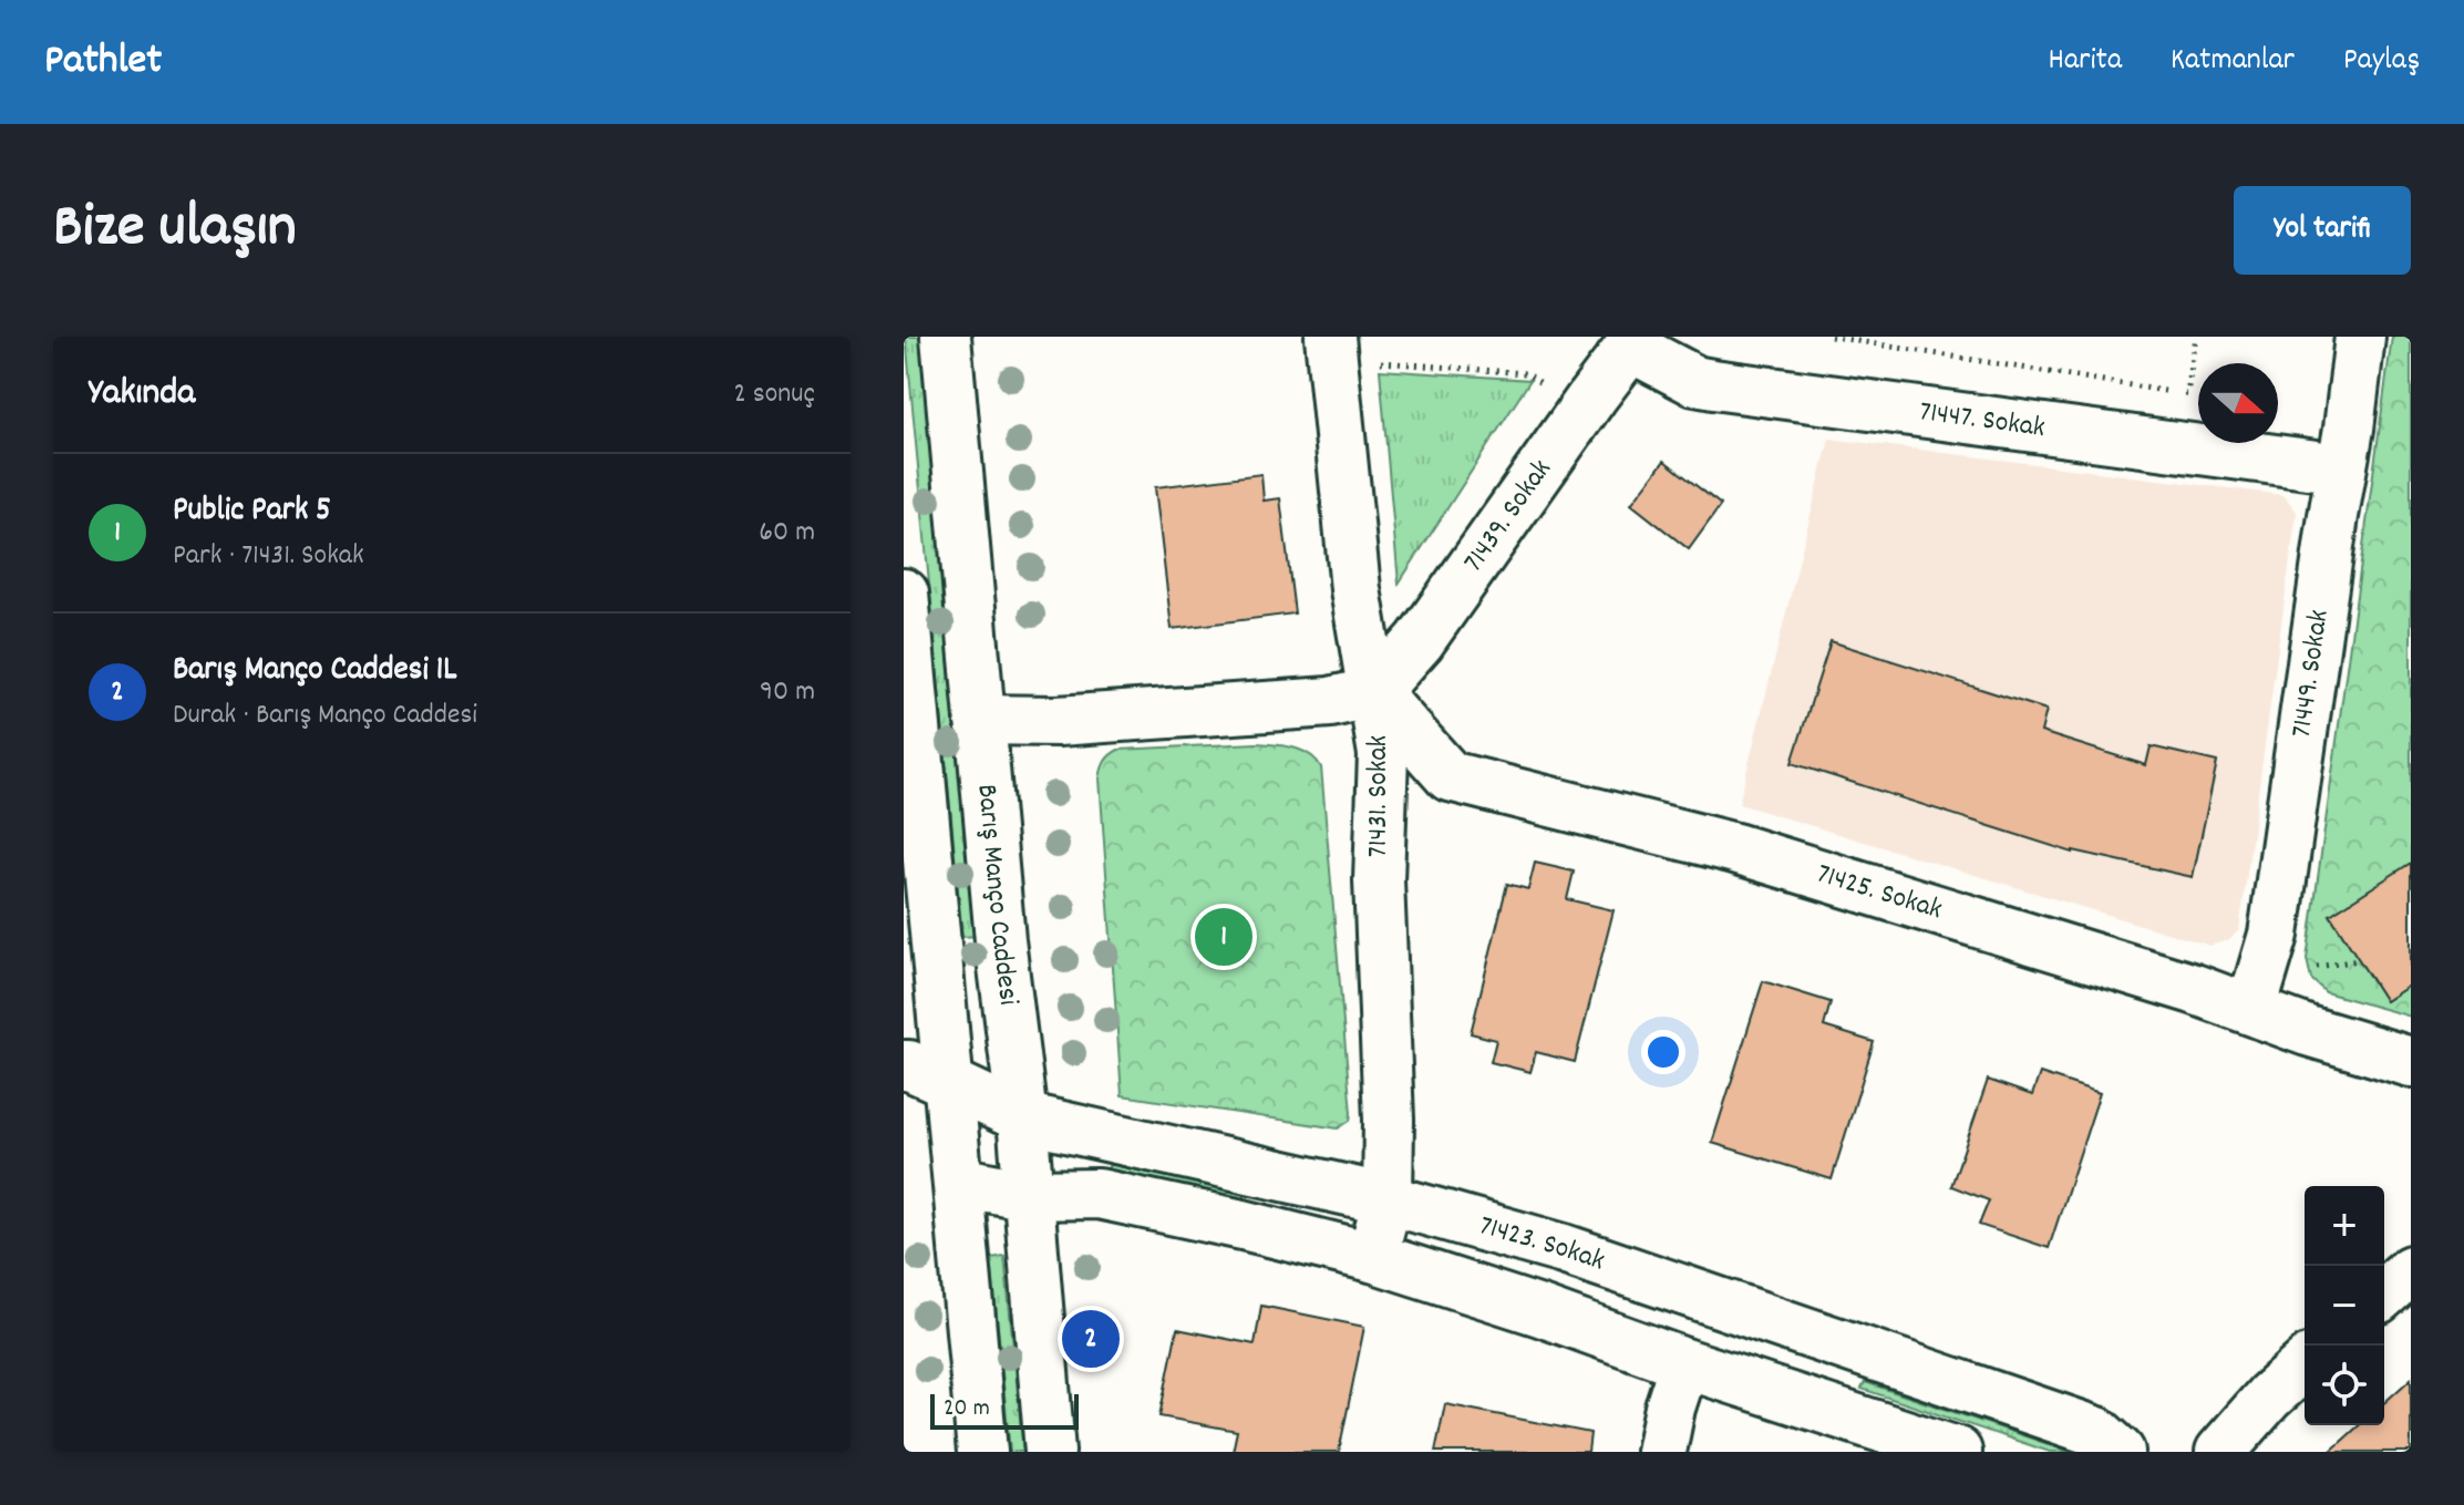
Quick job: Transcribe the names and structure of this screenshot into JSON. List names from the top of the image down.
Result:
{
  "streets": {
    "street": [
      "71447. Sokak",
      "71439. Sokak",
      "71449. Sokak",
      "71431. Sokak",
      "71425. Sokak",
      "Barış Manço Caddesi",
      "71423. Sokak"
    ]
  },
  "crossings": [
    ["71447. Sokak", "71439. Sokak"],
    ["71447. Sokak", "71449. Sokak"],
    ["71439. Sokak", "71431. Sokak"],
    ["71439. Sokak", "71425. Sokak"],
    ["71449. Sokak", "71425. Sokak"],
    ["71431. Sokak", "71425. Sokak"],
    ["71431. Sokak", "71423. Sokak"],
    ["Barış Manço Caddesi", "71423. Sokak"]
  ],
  "scale_bar": "20 m",
  "north": "right",
  "page": {
    "header": "Pathlet",
    "nav": ["Harita", "Katmanlar", "Paylaş"],
    "title": "Bize ulaşın",
    "buttons": "Yol tarifi",
    "heading": ["Yakında", "2 sonuç"],
    "list": [
      {
        "mark": "1",
        "name": "Public Park 5",
        "note": "Park · 71431. Sokak",
        "value": "60 m"
      },
      {
        "mark": "2",
        "name": "Barış Manço Caddesi 1L",
        "note": "Durak · Barış Manço Caddesi",
        "value": "90 m"
      }
    ],
    "pins": ["1", "2"],
    "map_buttons": ["+", "−"],
    "scale": "20 m"
  }
}
